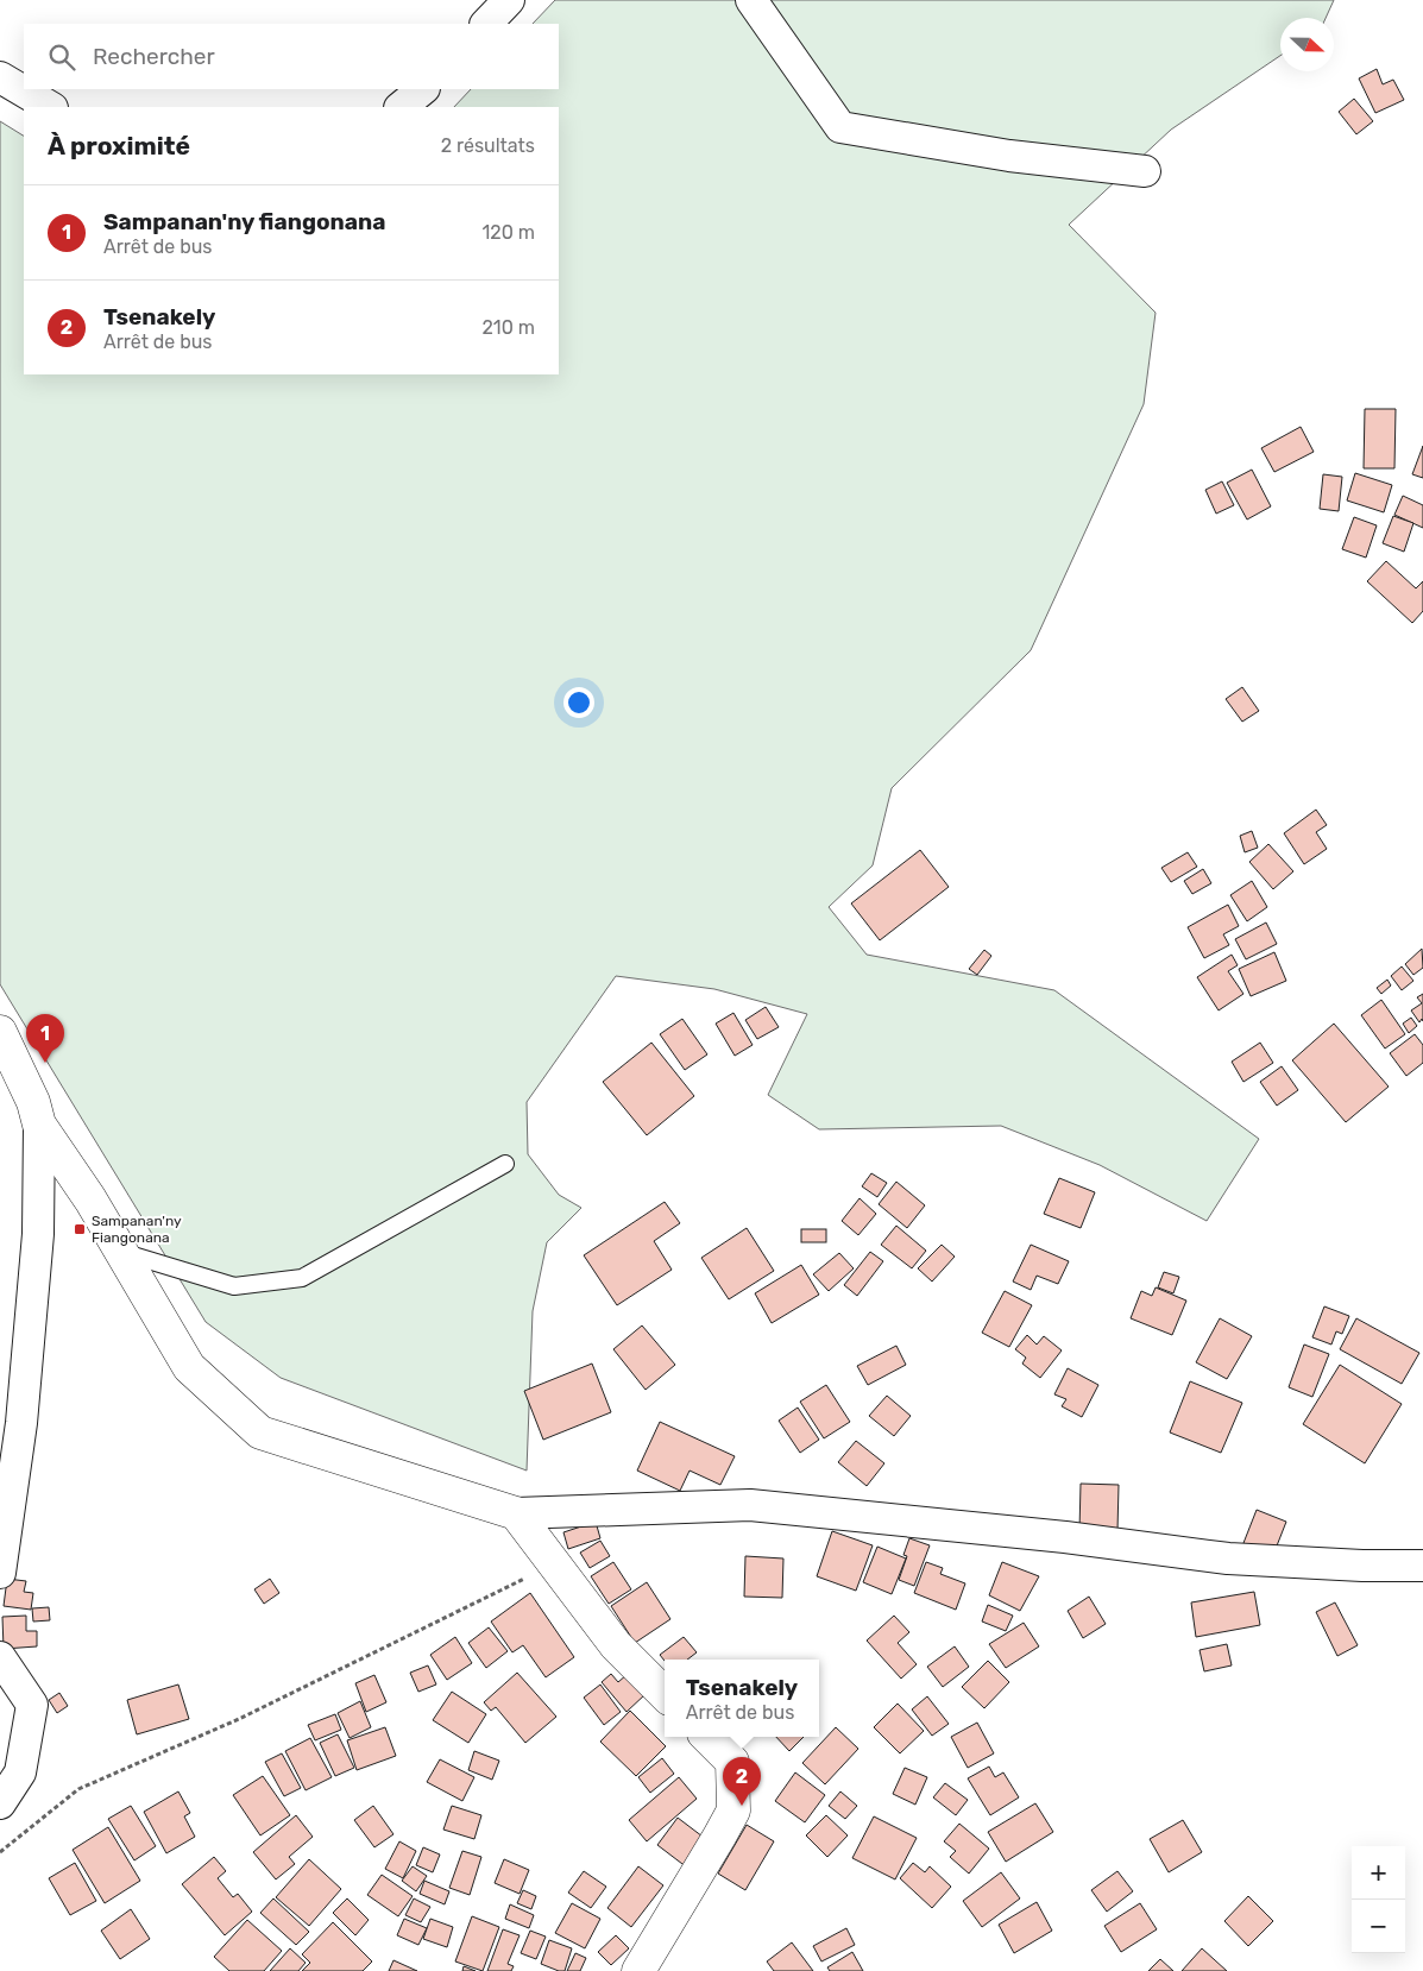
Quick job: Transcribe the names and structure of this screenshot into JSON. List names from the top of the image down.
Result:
{
  "places": {
    "transit": ["Sampanan'ny Fiangonana"]
  },
  "north": "right",
  "page": {
    "search": "Rechercher",
    "heading": ["À proximité", "2 résultats"],
    "list": [
      {
        "mark": "1",
        "name": "Sampanan'ny fiangonana",
        "note": "Arrêt de bus",
        "value": "120 m"
      },
      {
        "mark": "2",
        "name": "Tsenakely",
        "note": "Arrêt de bus",
        "value": "210 m"
      }
    ],
    "pins": ["1", "2"],
    "popup": ["Tsenakely", "Arrêt de bus"],
    "map_buttons": ["+", "−"]
  }
}
